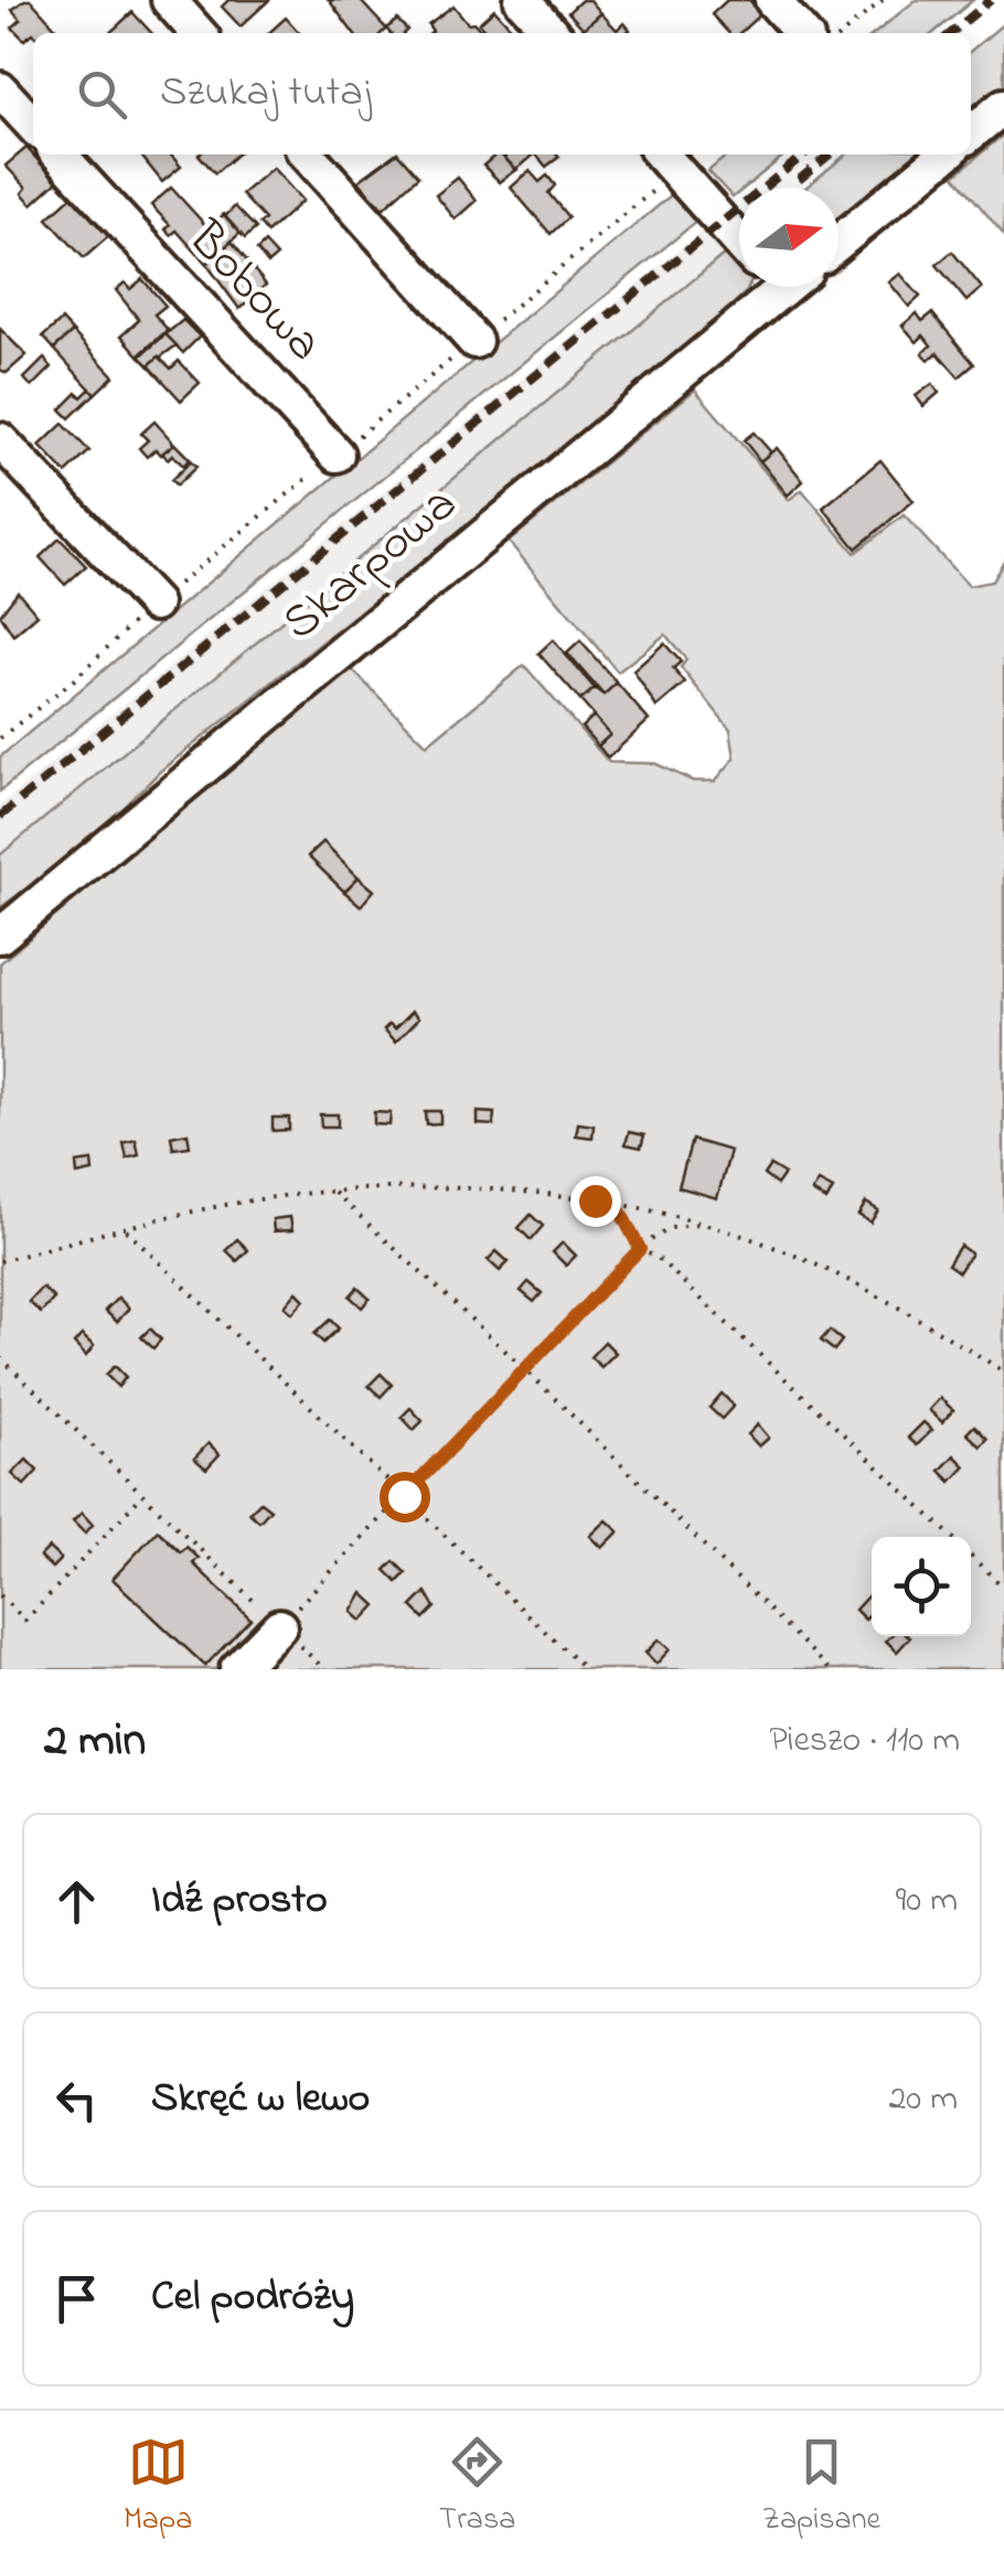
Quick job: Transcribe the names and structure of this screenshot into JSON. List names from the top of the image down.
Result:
{
  "streets": {
    "street": ["Bobowa", "Skarpowa"]
  },
  "north": "right",
  "page": {
    "search": "Szukaj tutaj",
    "heading": ["2 min", "Pieszo · 110 m"],
    "list": [
      ["Idź prosto", "90 m"],
      ["Skręć w lewo", "20 m"],
      "Cel podróży"
    ],
    "nav": ["Mapa", "Trasa", "Zapisane"]
  }
}
